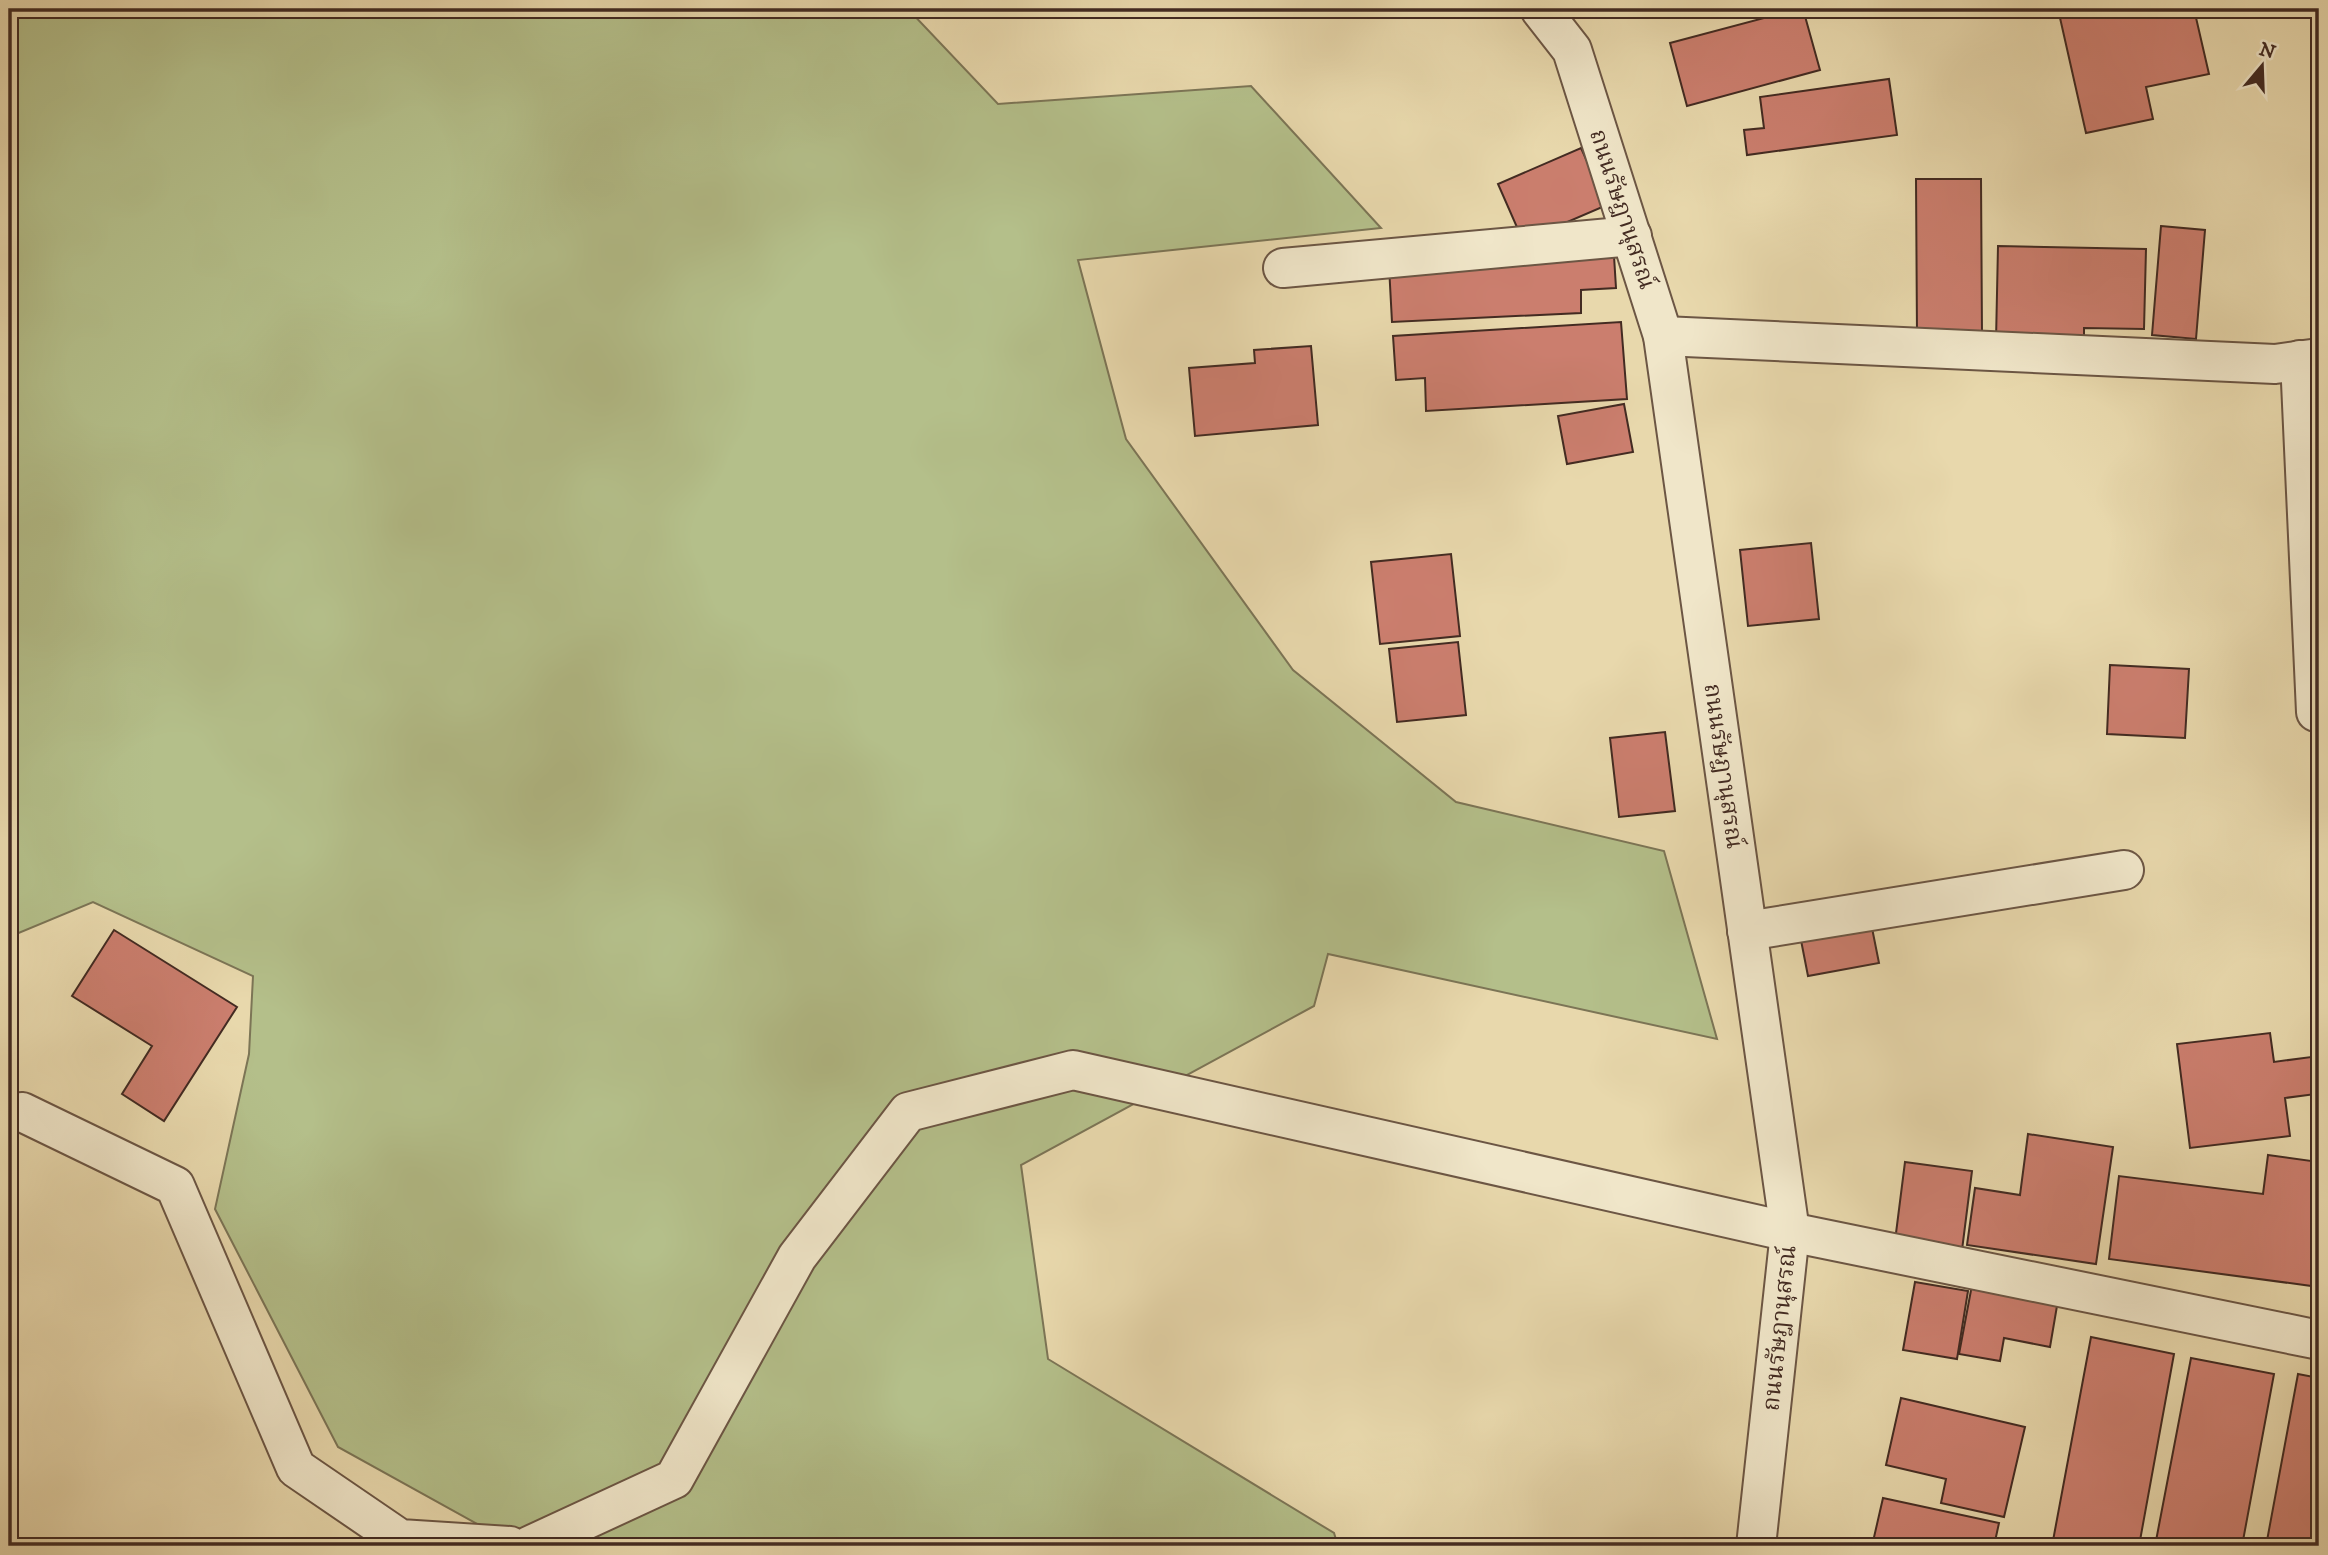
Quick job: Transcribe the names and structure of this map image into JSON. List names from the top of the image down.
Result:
{
  "streets": {
    "street": ["ถนนรัษฎานุสรณ์"]
  },
  "north": "top"
}
